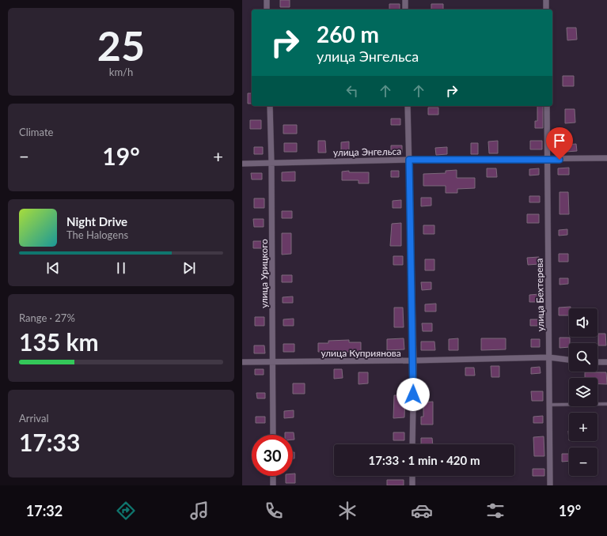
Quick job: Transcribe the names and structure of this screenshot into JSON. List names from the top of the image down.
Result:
{
  "streets": {
    "street": [
      "улица Энгельса",
      "улица Урицкого",
      "улица Бехтерева",
      "улица Куприянова"
    ]
  },
  "crossings": [
    ["улица Энгельса", "улица Урицкого"],
    ["улица Энгельса", "улица Бехтерева"],
    ["улица Урицкого", "улица Куприянова"],
    ["улица Бехтерева", "улица Куприянова"]
  ],
  "page": {
    "tile": [
      ["25", "km/h"],
      "Climate",
      ["Range · 27%", "135 km"],
      ["Arrival", "17:33"]
    ],
    "turn": ["260 m", "улица Энгельса"],
    "heat": ["−", "19°", "+"],
    "song": ["Night Drive", "The Halogens"],
    "map_buttons": ["+", "−"],
    "limit": "30",
    "trip": "17:33 · 1 min · 420 m",
    "tabs": ["17:32", "19°"]
  }
}
